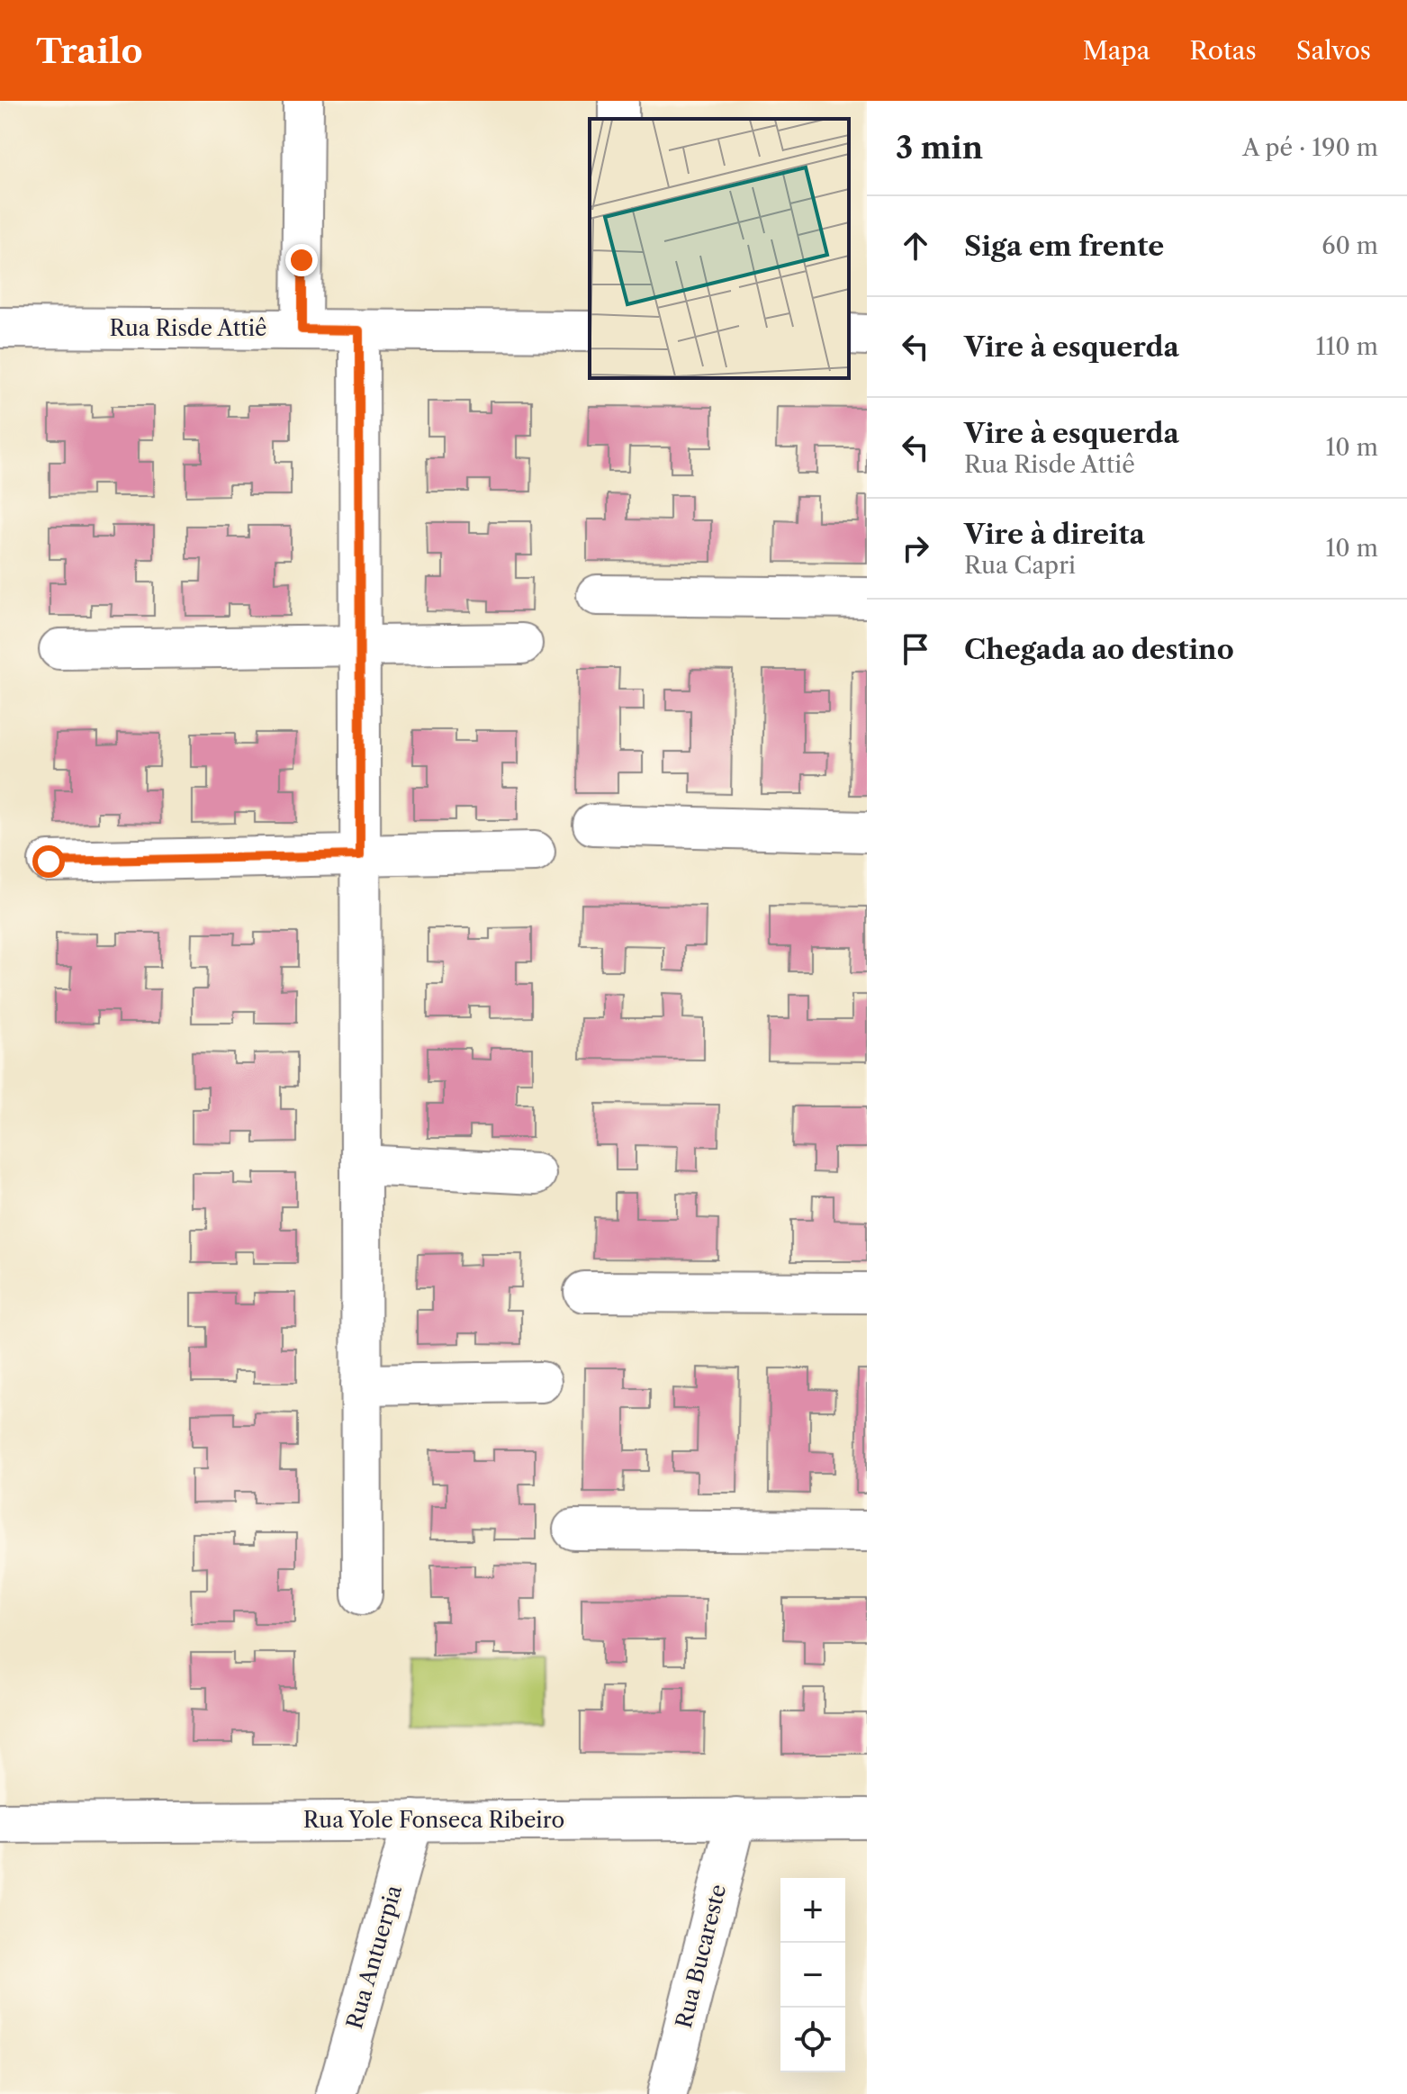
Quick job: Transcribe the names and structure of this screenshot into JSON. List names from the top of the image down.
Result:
{
  "streets": {
    "street": [
      "Rua Risde Attiê",
      "Rua Yole Fonseca Ribeiro",
      "Rua Bucareste",
      "Rua Antuerpia"
    ]
  },
  "crossings": [
    ["Rua Yole Fonseca Ribeiro", "Rua Bucareste"],
    ["Rua Yole Fonseca Ribeiro", "Rua Antuerpia"]
  ],
  "page": {
    "header": "Trailo",
    "nav": ["Mapa", "Rotas", "Salvos"],
    "heading": ["3 min", "A pé · 190 m"],
    "list": [
      ["Siga em frente", "60 m"],
      ["Vire à esquerda", "110 m"],
      ["Vire à esquerda", "Rua Risde Attiê", "10 m"],
      ["Vire à direita", "Rua Capri", "10 m"],
      "Chegada ao destino"
    ],
    "map_buttons": ["+", "−"]
  }
}
